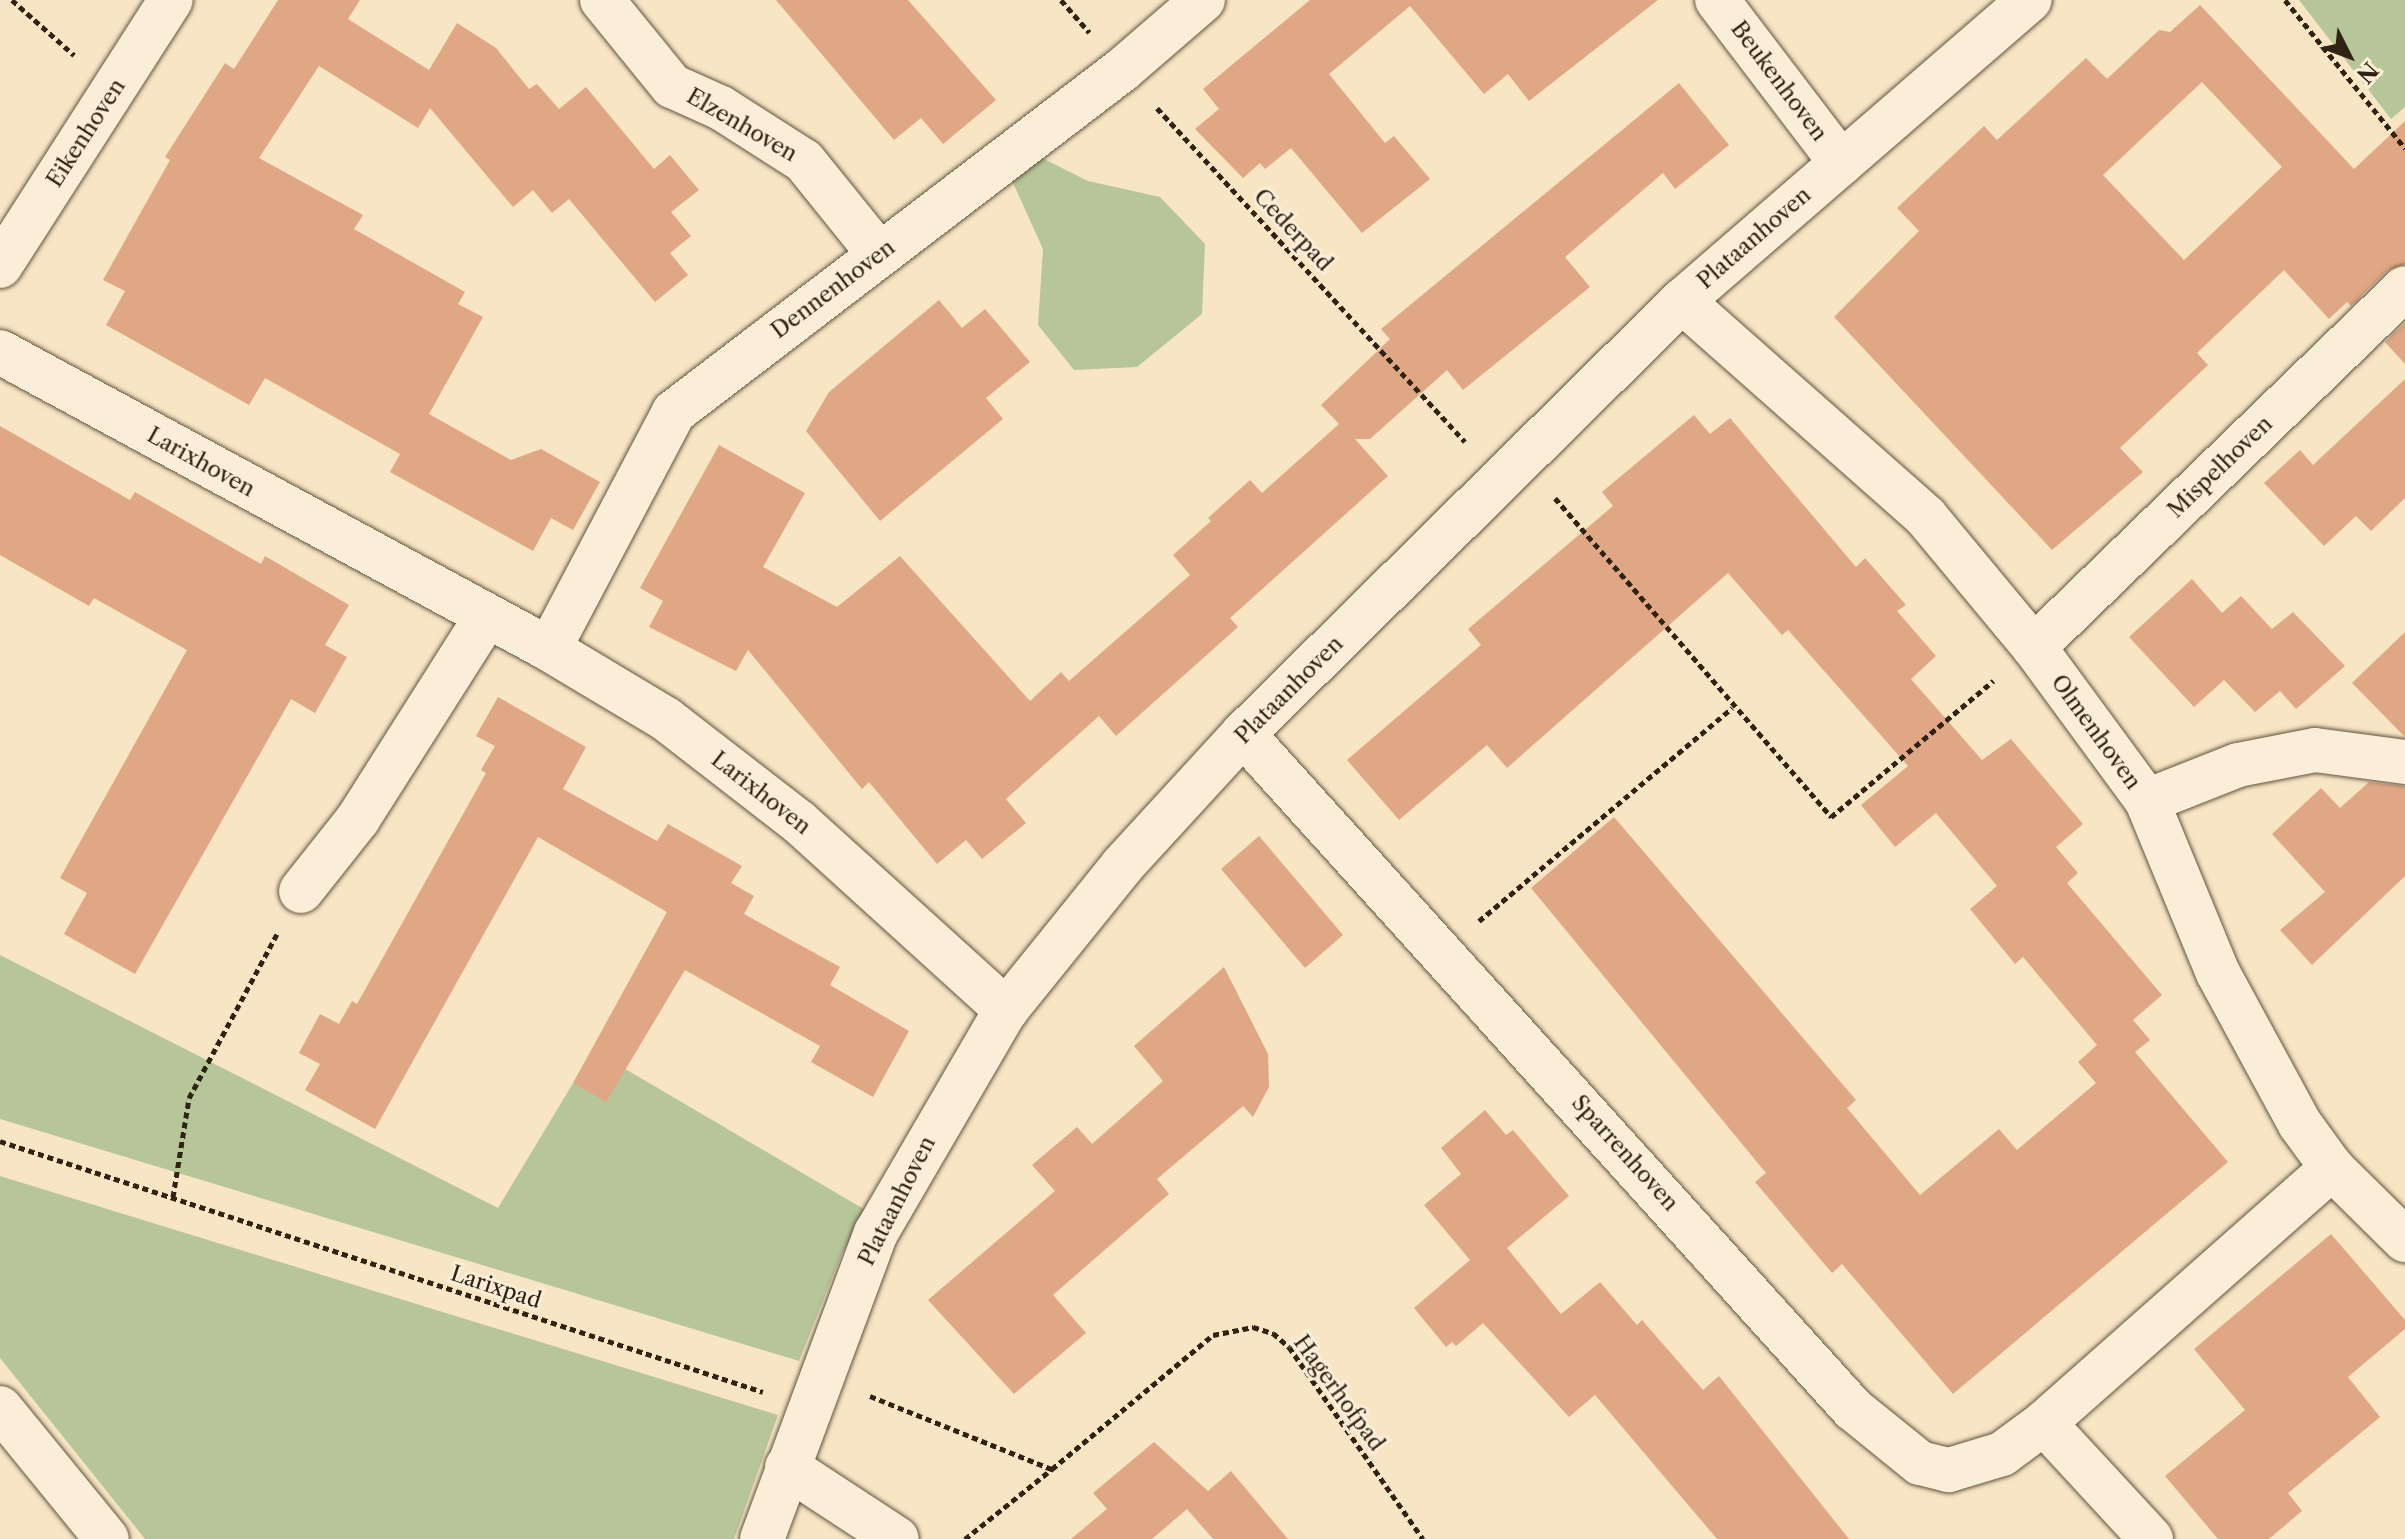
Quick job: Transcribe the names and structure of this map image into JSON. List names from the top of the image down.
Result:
{
  "streets": {
    "street": [
      "Beukenhoven",
      "Elzenhoven",
      "Eikenhoven",
      "Plataanhoven",
      "Dennenhoven",
      "Larixhoven",
      "Mispelhoven",
      "Olmenhoven",
      "Sparrenhoven"
    ],
    "path": ["Cederpad", "Larixpad", "Hagerhofpad"]
  },
  "crossings": [
    ["Beukenhoven", "Plataanhoven"],
    ["Elzenhoven", "Dennenhoven"],
    ["Cederpad", "Plataanhoven"],
    ["Cederpad", "Dennenhoven"],
    ["Cederpad", "Mispelhoven"],
    ["Cederpad", "Olmenhoven"],
    ["Plataanhoven", "Larixhoven"],
    ["Plataanhoven", "Olmenhoven"],
    ["Plataanhoven", "Sparrenhoven"],
    ["Plataanhoven", "Larixpad"],
    ["Dennenhoven", "Larixhoven"],
    ["Mispelhoven", "Olmenhoven"],
    ["Olmenhoven", "Sparrenhoven"]
  ],
  "north": "bottom right"
}
